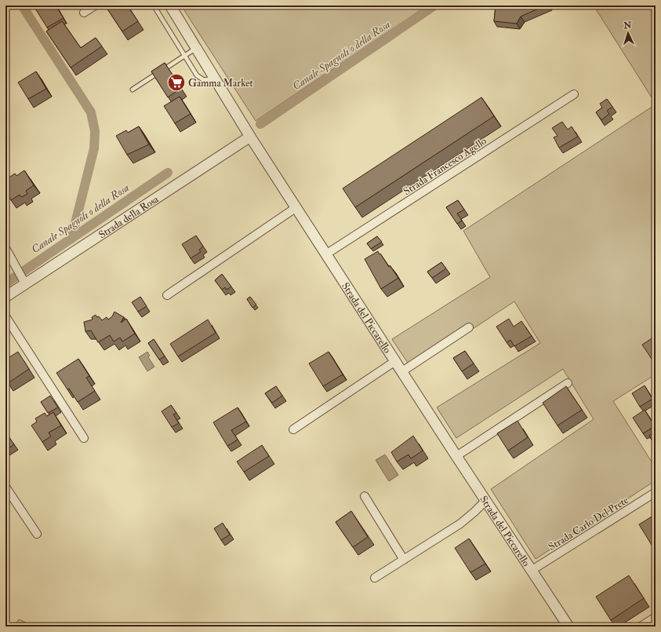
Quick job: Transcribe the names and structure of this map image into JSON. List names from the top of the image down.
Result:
{
  "streets": {
    "street": [
      "Strada Francesco Agello",
      "Strada della Rosa",
      "Strada del Piccarello",
      "Strada Carlo Del Prete"
    ]
  },
  "crossings": [
    ["Strada Francesco Agello", "Strada del Piccarello"],
    ["Strada della Rosa", "Strada del Piccarello"],
    ["Strada del Piccarello", "Strada Carlo Del Prete"]
  ],
  "water": ["Canale Spagnoli o della Rosa"],
  "places": {
    "supermarket": ["Gamma Market"]
  },
  "north": "top"
}
